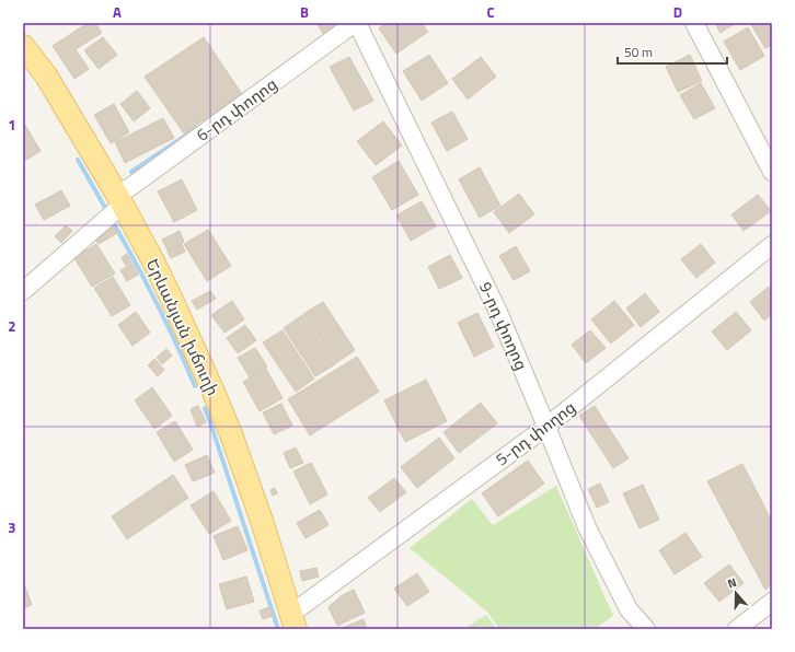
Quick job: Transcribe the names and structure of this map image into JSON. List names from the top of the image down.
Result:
{
  "streets": {
    "main road": ["Երևանյան խճուղի"],
    "street": ["6-րդ փողոց", "9-րդ փողոց", "5-րդ փողոց"]
  },
  "crossings": [
    ["6-րդ փողոց", "9-րդ փողոց"],
    ["6-րդ փողոց", "Երևանյան խճուղի"],
    ["9-րդ փողոց", "5-րդ փողոց"],
    ["Երևանյան խճուղի", "5-րդ փողոց"]
  ],
  "scale_bar": "50 m",
  "north": "top",
  "grid": {
    "columns": [
      "A",
      "B",
      "C",
      "D"
    ],
    "rows": ["1", "2", "3"]
  }
}
